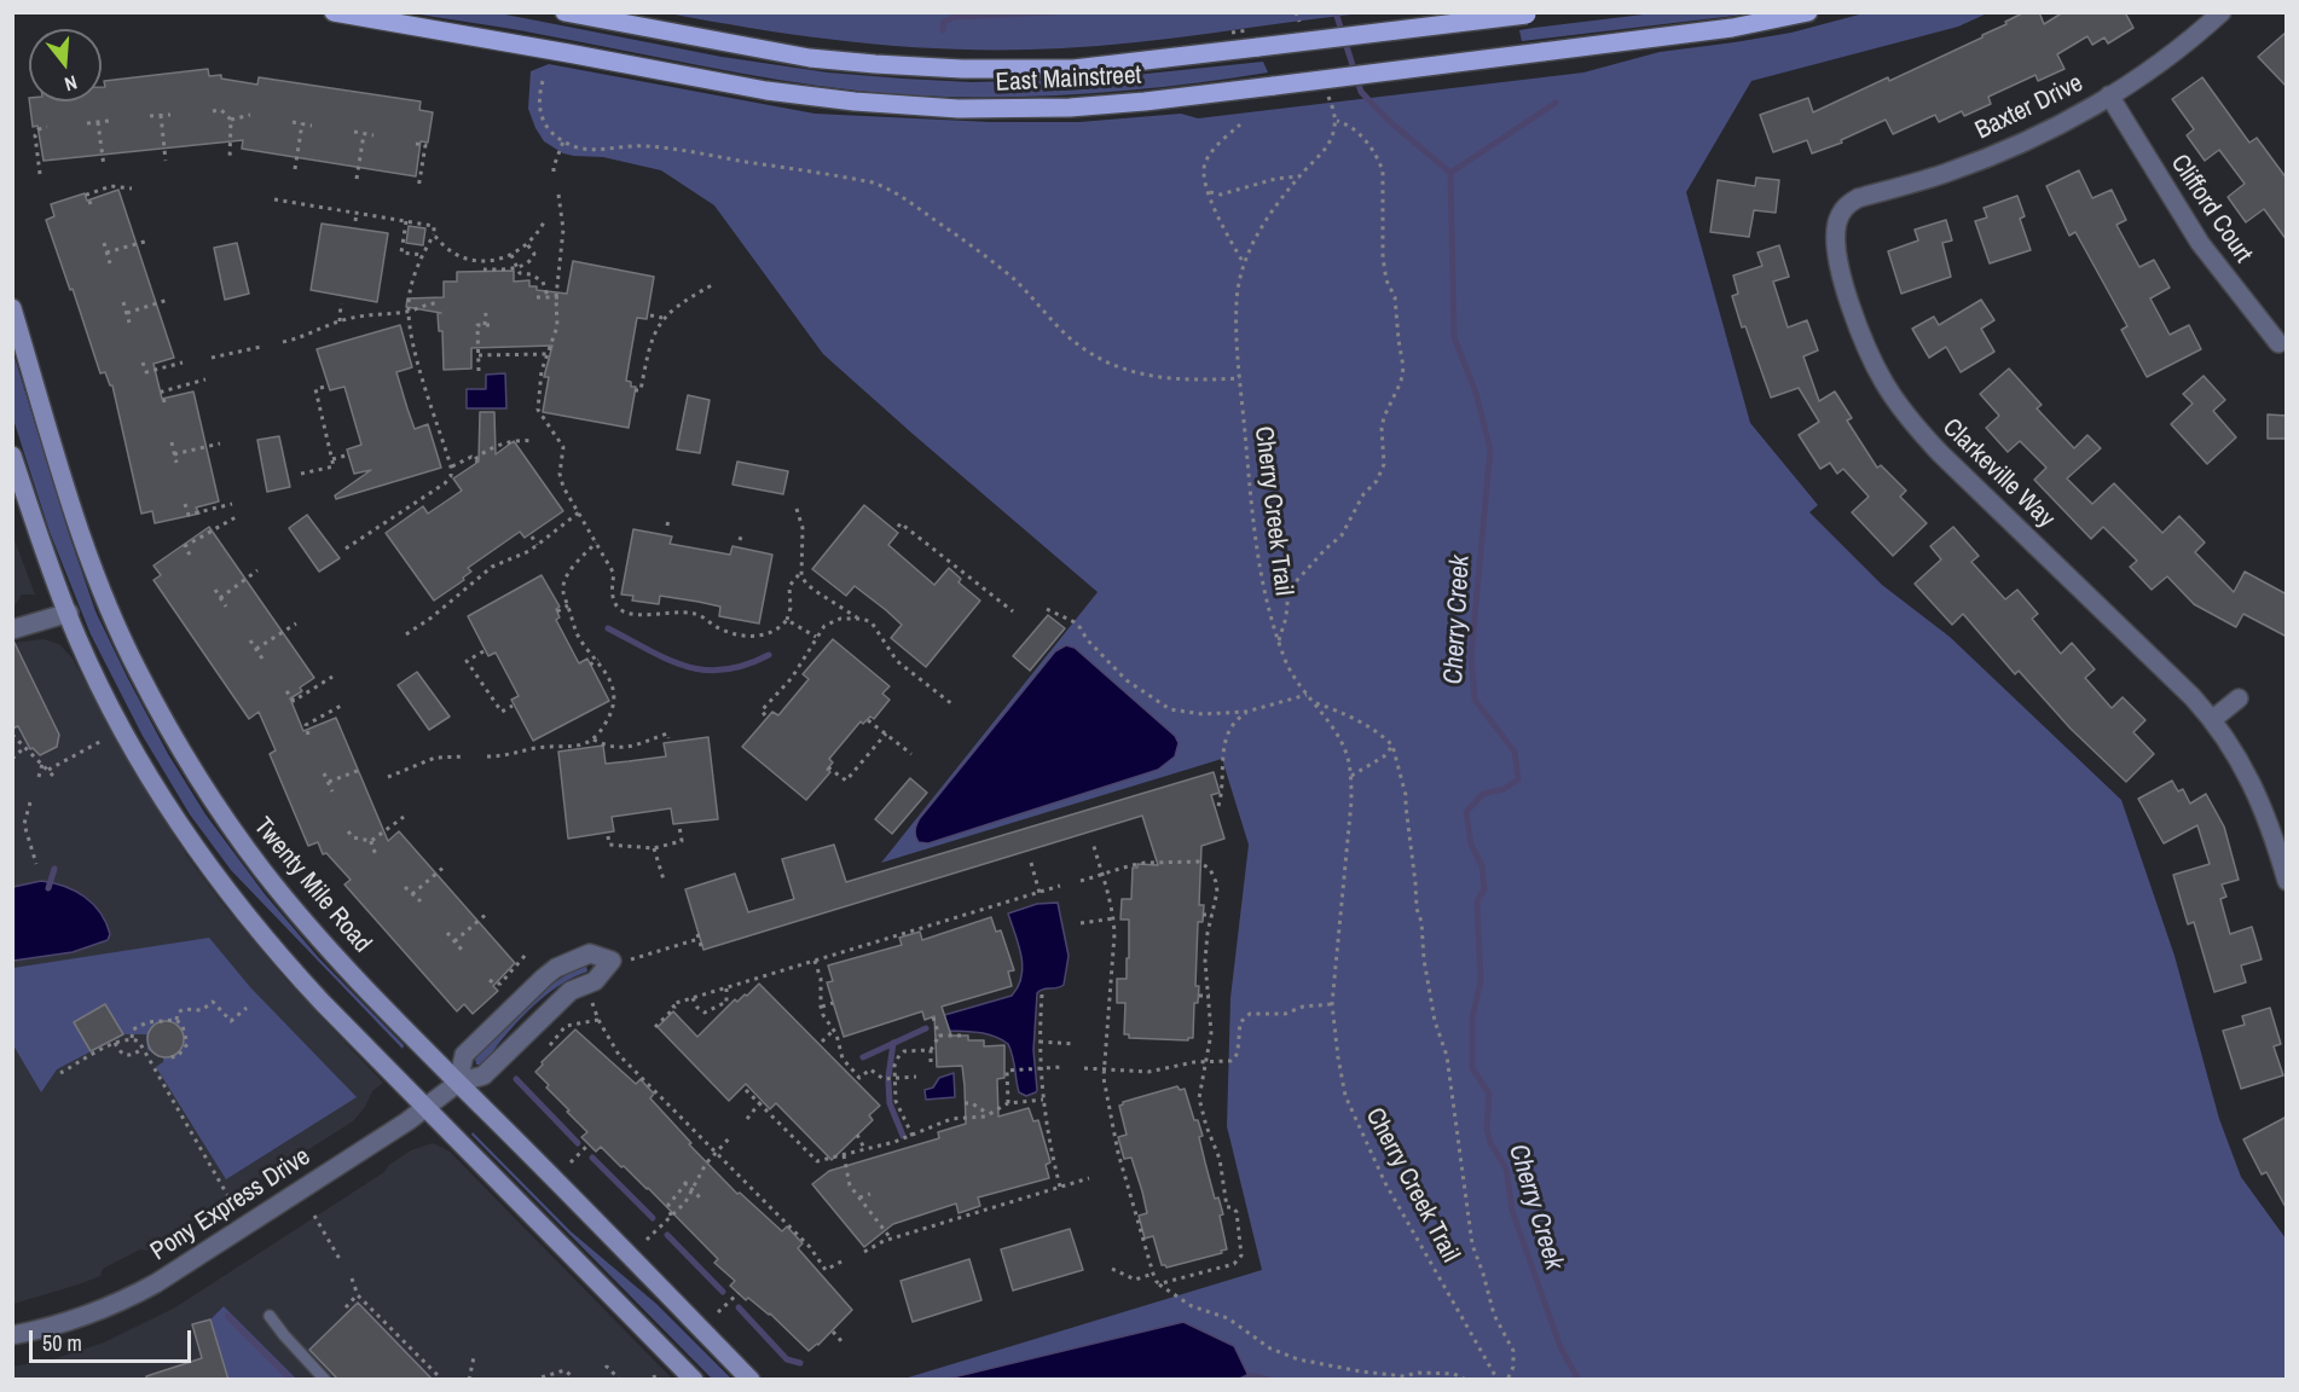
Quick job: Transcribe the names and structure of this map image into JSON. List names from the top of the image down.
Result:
{
  "streets": {
    "main road": ["East Mainstreet", "Twenty Mile Road"],
    "street": [
      "Baxter Drive",
      "Clifford Court",
      "Clarkeville Way",
      "Pony Express Drive"
    ],
    "path": ["Cherry Creek Trail"]
  },
  "crossings": [
    ["Baxter Drive", "Clifford Court"],
    ["Baxter Drive", "Clarkeville Way"],
    ["Twenty Mile Road", "Pony Express Drive"]
  ],
  "water": ["Cherry Creek"],
  "scale_bar": "50 m",
  "north": "bottom"
}
